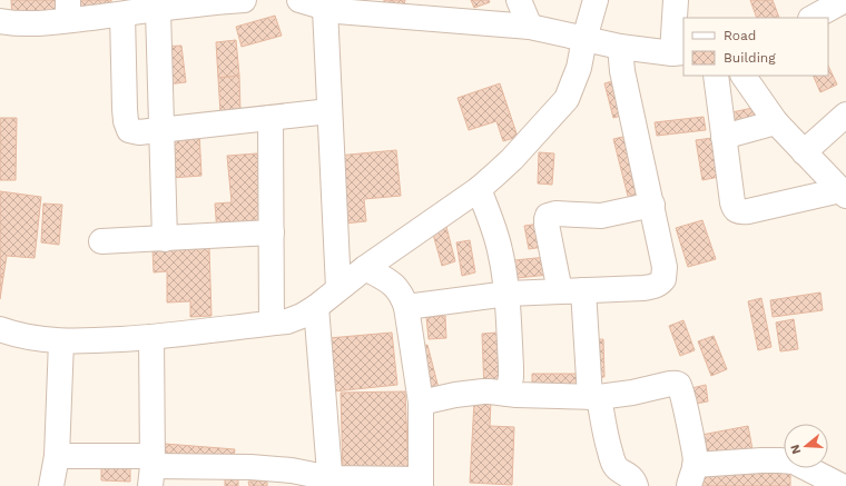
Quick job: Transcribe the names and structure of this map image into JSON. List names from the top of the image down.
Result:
{
  "legend": ["Road", "Building"],
  "north": "left"
}
